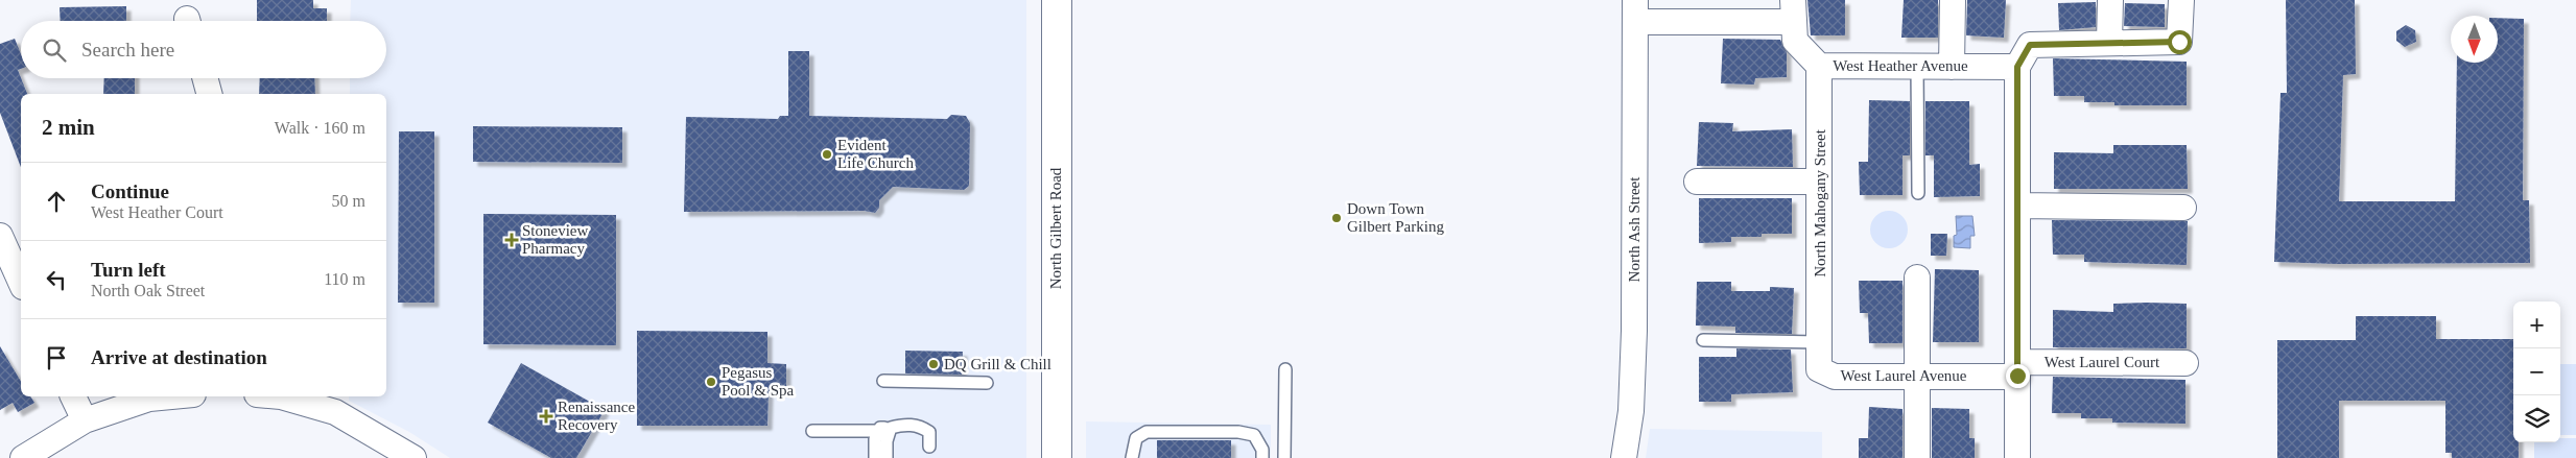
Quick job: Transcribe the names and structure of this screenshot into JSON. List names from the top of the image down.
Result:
{
  "streets": {
    "main road": ["North Gilbert Road"],
    "street": [
      "West Heather Avenue",
      "North Mahogany Street",
      "North Ash Street",
      "West Laurel Court",
      "West Laurel Avenue"
    ]
  },
  "crossings": [
    ["West Heather Avenue", "North Mahogany Street"],
    ["West Heather Avenue", "North Ash Street"],
    ["North Mahogany Street", "West Laurel Avenue"],
    ["West Laurel Court", "West Laurel Avenue"]
  ],
  "places": {
    "other": [
      "Evident Life Church",
      "Down Town Gilbert Parking",
      "DQ Grill & Chill",
      "Pegasus Pool & Spa"
    ],
    "health": ["Stoneview Pharmacy", "Renaissance Recovery"]
  },
  "north": "bottom",
  "page": {
    "search": "Search here",
    "heading": ["2 min", "Walk · 160 m"],
    "list": [
      ["Continue", "West Heather Court", "50 m"],
      ["Turn left", "North Oak Street", "110 m"],
      "Arrive at destination"
    ],
    "map_buttons": ["+", "−"]
  }
}
